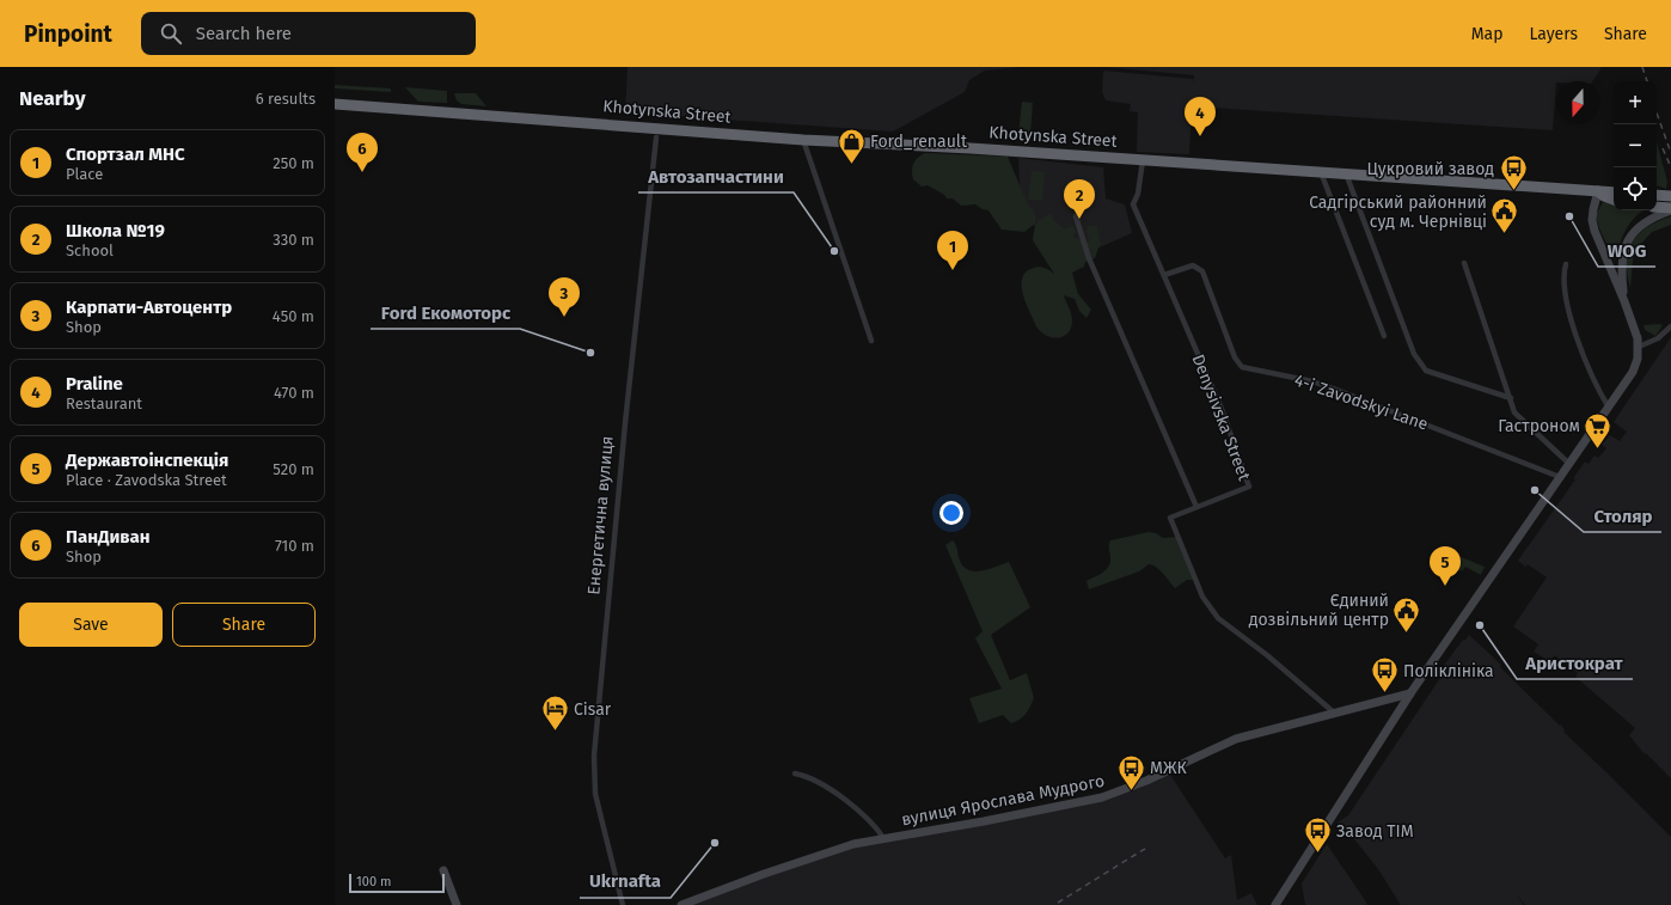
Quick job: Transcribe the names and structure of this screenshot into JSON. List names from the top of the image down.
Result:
{
  "streets": {
    "highway": ["Khotynska Street"],
    "main road": ["вулиця Ярослава Мудрого"],
    "street": ["4-i Zavodskyi Lane", "Denysivska Street", "Енергетична вулиця"]
  },
  "crossings": [
    ["Khotynska Street", "Denysivska Street"],
    ["Khotynska Street", "Енергетична вулиця"],
    ["4-i Zavodskyi Lane", "Denysivska Street"],
    ["Denysivska Street", "вулиця Ярослава Мудрого"]
  ],
  "places": {
    "shop": ["Ford_renault"],
    "bus stop": [
      "Цукровий завод",
      "Поліклініка",
      "МЖК",
      "Завод ТІМ"
    ],
    "other": [
      "WOG",
      "Автозапчастини",
      "Ford Екомоторс",
      "Столяр",
      "Аристократ",
      "Ukrnafta"
    ],
    "public building": ["Садгірський районний суд м. Чернівці", "Єдиний дозвільний центр"],
    "supermarket": ["Гастроном"],
    "hotel": ["Cisar"]
  },
  "scale_bar": "100 m",
  "north": "bottom",
  "page": {
    "header": "Pinpoint",
    "search": "Search here",
    "nav": ["Map", "Layers", "Share"],
    "heading": ["Nearby", "6 results"],
    "map_buttons": ["+", "−"],
    "pins": [
      "4",
      "6",
      "2",
      "1",
      "3",
      "5"
    ],
    "list": [
      {
        "mark": "1",
        "name": "Спортзал МНС",
        "note": "Place",
        "value": "250 m"
      },
      {
        "mark": "2",
        "name": "Школа №19",
        "note": "School",
        "value": "330 m"
      },
      {
        "mark": "3",
        "name": "Карпати-Автоцентр",
        "note": "Shop",
        "value": "450 m"
      },
      {
        "mark": "4",
        "name": "Praline",
        "note": "Restaurant",
        "value": "470 m"
      },
      {
        "mark": "5",
        "name": "Державтоінспекція",
        "note": "Place · Zavodska Street",
        "value": "520 m"
      },
      {
        "mark": "6",
        "name": "ПанДиван",
        "note": "Shop",
        "value": "710 m"
      }
    ],
    "buttons": ["Save", "Share"],
    "scale": "100 m"
  }
}
